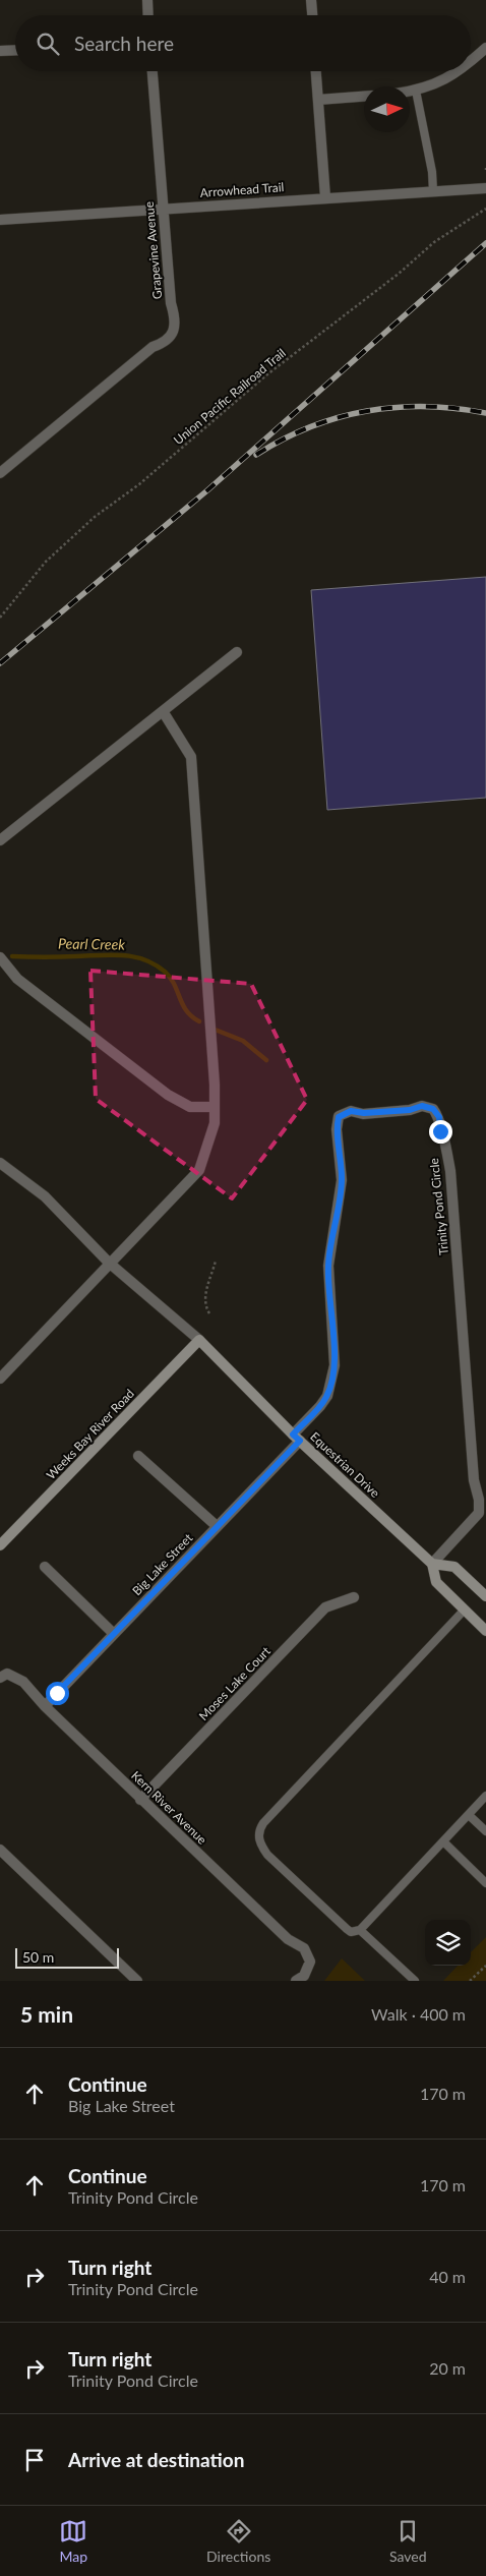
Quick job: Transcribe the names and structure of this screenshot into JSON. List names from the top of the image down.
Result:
{
  "streets": {
    "street": [
      "Arrowhead Trail",
      "Grapevine Avenue",
      "Trinity Pond Circle",
      "Weeks Bay River Road",
      "Equestrian Drive",
      "Big Lake Street",
      "Moses Lake Court",
      "Kern River Avenue"
    ],
    "path": ["Union Pacific Railroad Trail"]
  },
  "crossings": [
    ["Arrowhead Trail", "Grapevine Avenue"],
    ["Trinity Pond Circle", "Equestrian Drive"],
    ["Trinity Pond Circle", "Big Lake Street"],
    ["Weeks Bay River Road", "Equestrian Drive"],
    ["Equestrian Drive", "Big Lake Street"],
    ["Big Lake Street", "Kern River Avenue"],
    ["Moses Lake Court", "Kern River Avenue"]
  ],
  "water": ["Pearl Creek"],
  "scale_bar": "50 m",
  "north": "right",
  "page": {
    "search": "Search here",
    "scale": "50 m",
    "heading": ["5 min", "Walk · 400 m"],
    "list": [
      ["Continue", "Big Lake Street", "170 m"],
      ["Continue", "Trinity Pond Circle", "170 m"],
      ["Turn right", "Trinity Pond Circle", "40 m"],
      ["Turn right", "Trinity Pond Circle", "20 m"],
      "Arrive at destination"
    ],
    "nav": ["Map", "Directions", "Saved"]
  }
}
